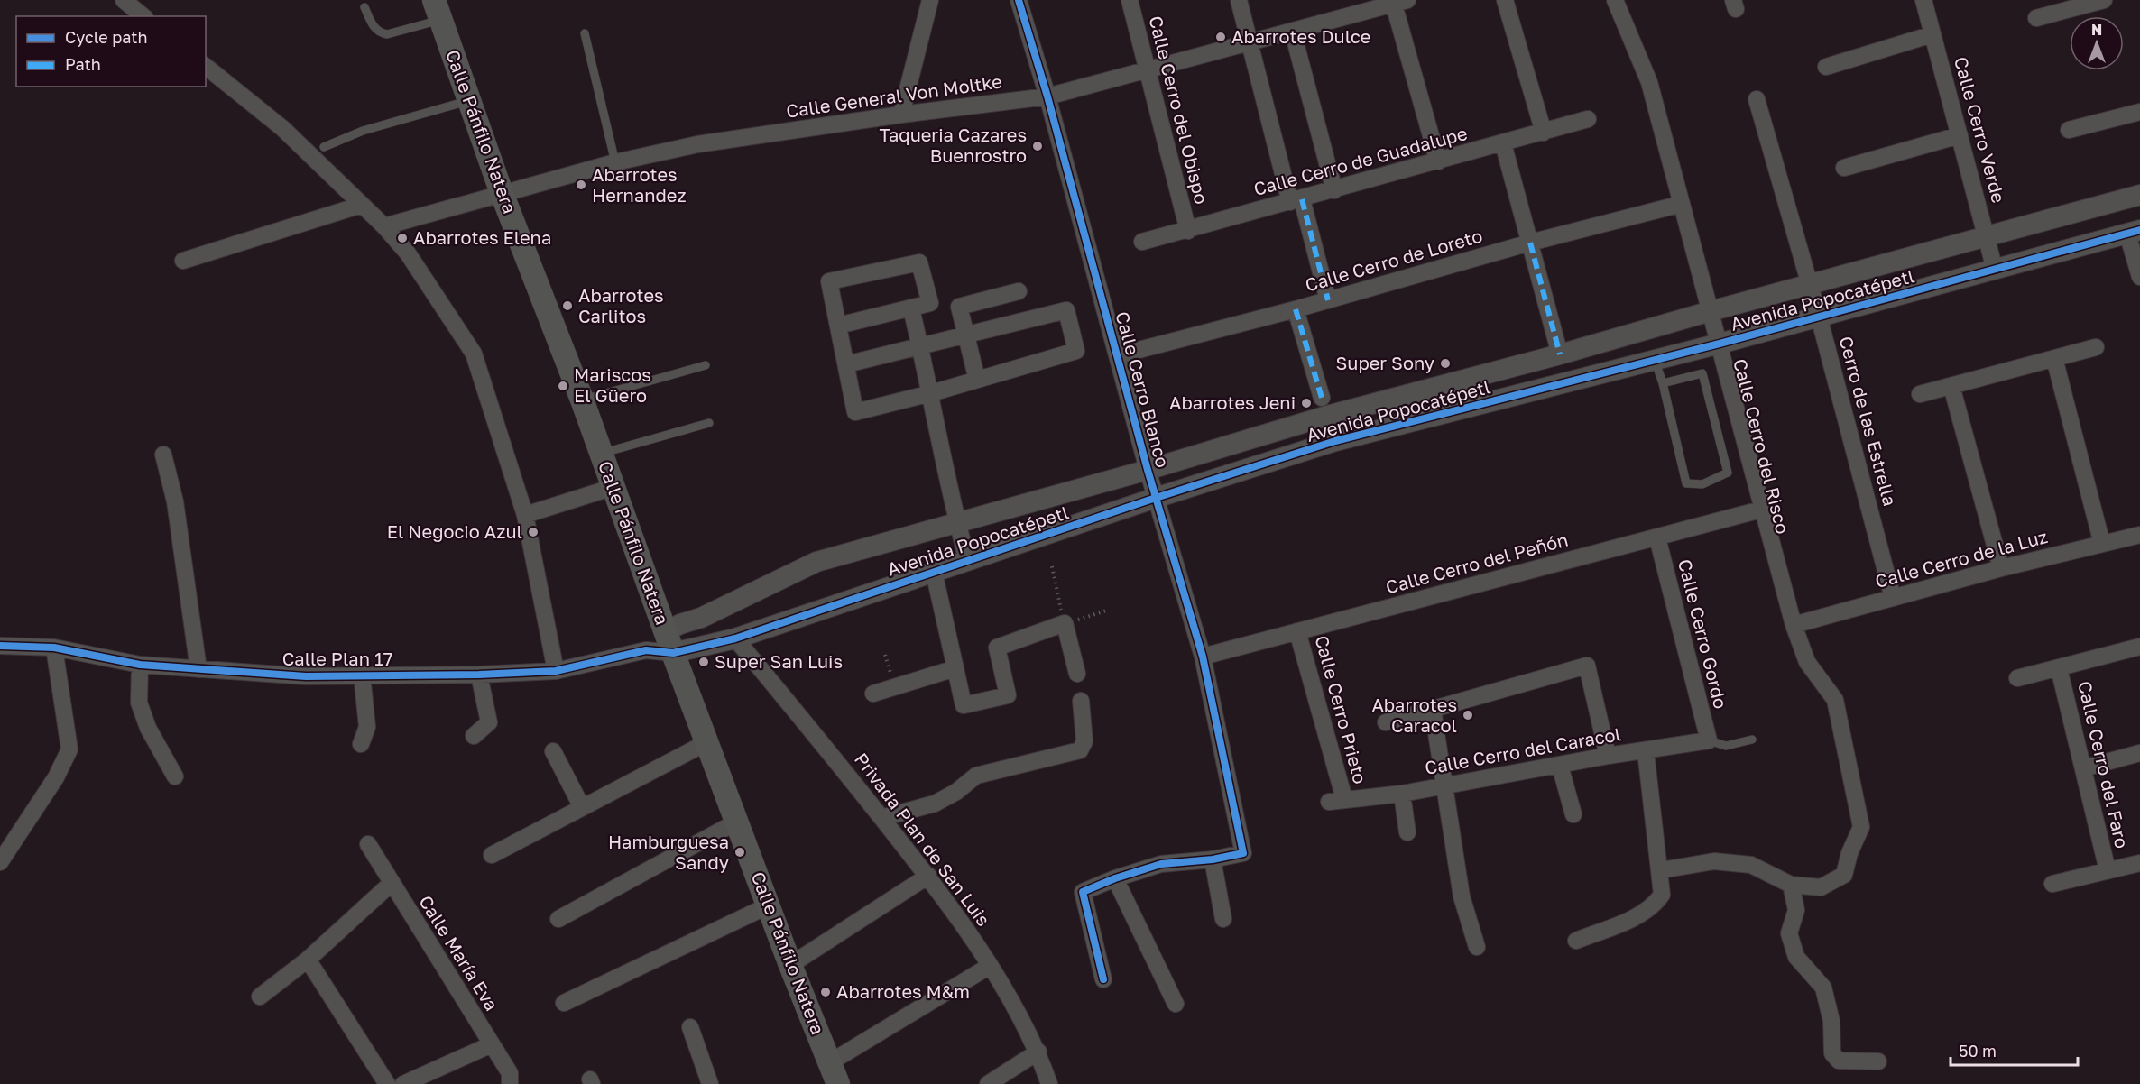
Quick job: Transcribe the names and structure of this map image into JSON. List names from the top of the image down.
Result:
{
  "streets": {
    "main road": ["Calle Pánfilo Natera"],
    "street": [
      "Calle General Von Moltke",
      "Calle Cerro del Obispo",
      "Calle Cerro Verde",
      "Calle Cerro de Guadalupe",
      "Calle Cerro de Loreto",
      "Avenida Popocatépetl",
      "Calle Cerro Blanco",
      "Cerro de las Estrella",
      "Calle Cerro del Risco",
      "Calle Cerro de la Luz",
      "Calle Cerro del Peñón",
      "Calle Cerro Gordo",
      "Calle Plan 17",
      "Calle Cerro Prieto",
      "Calle Cerro del Caracol",
      "Calle Cerro del Faro",
      "Privada Plan de San Luis",
      "Calle María Eva"
    ]
  },
  "crossings": [
    ["Calle General Von Moltke", "Calle Cerro del Obispo"],
    ["Calle General Von Moltke", "Calle Pánfilo Natera"],
    ["Calle General Von Moltke", "Calle Cerro Blanco"],
    ["Calle Cerro del Obispo", "Calle Cerro de Guadalupe"],
    ["Calle Cerro Verde", "Avenida Popocatépetl"],
    ["Calle Pánfilo Natera", "Avenida Popocatépetl"],
    ["Calle Pánfilo Natera", "Calle Plan 17"],
    ["Calle Cerro de Loreto", "Calle Cerro Blanco"],
    ["Calle Cerro de Loreto", "Calle Cerro del Risco"],
    ["Avenida Popocatépetl", "Calle Cerro Blanco"],
    ["Avenida Popocatépetl", "Cerro de las Estrella"],
    ["Avenida Popocatépetl", "Calle Cerro del Risco"],
    ["Avenida Popocatépetl", "Calle Plan 17"],
    ["Avenida Popocatépetl", "Privada Plan de San Luis"],
    ["Calle Cerro Blanco", "Calle Cerro del Peñón"],
    ["Cerro de las Estrella", "Calle Cerro de la Luz"],
    ["Calle Cerro del Risco", "Calle Cerro de la Luz"],
    ["Calle Cerro del Risco", "Calle Cerro del Peñón"],
    ["Calle Cerro del Peñón", "Calle Cerro Gordo"],
    ["Calle Cerro del Peñón", "Calle Cerro Prieto"],
    ["Calle Cerro Gordo", "Calle Cerro del Caracol"],
    ["Calle Cerro Prieto", "Calle Cerro del Caracol"]
  ],
  "places": [
    "Abarrotes Dulce",
    "Taqueria Cazares Buenrostro",
    "Abarrotes Hernandez",
    "Abarrotes Elena",
    "Abarrotes Carlitos",
    "Super Sony",
    "Mariscos El Güero",
    "Abarrotes Jeni",
    "El Negocio Azul",
    "Super San Luis",
    "Abarrotes Caracol",
    "Hamburguesa Sandy",
    "Abarrotes M&m"
  ],
  "legend": ["Cycle path", "Path"],
  "scale_bar": "50 m",
  "north": "top"
}
